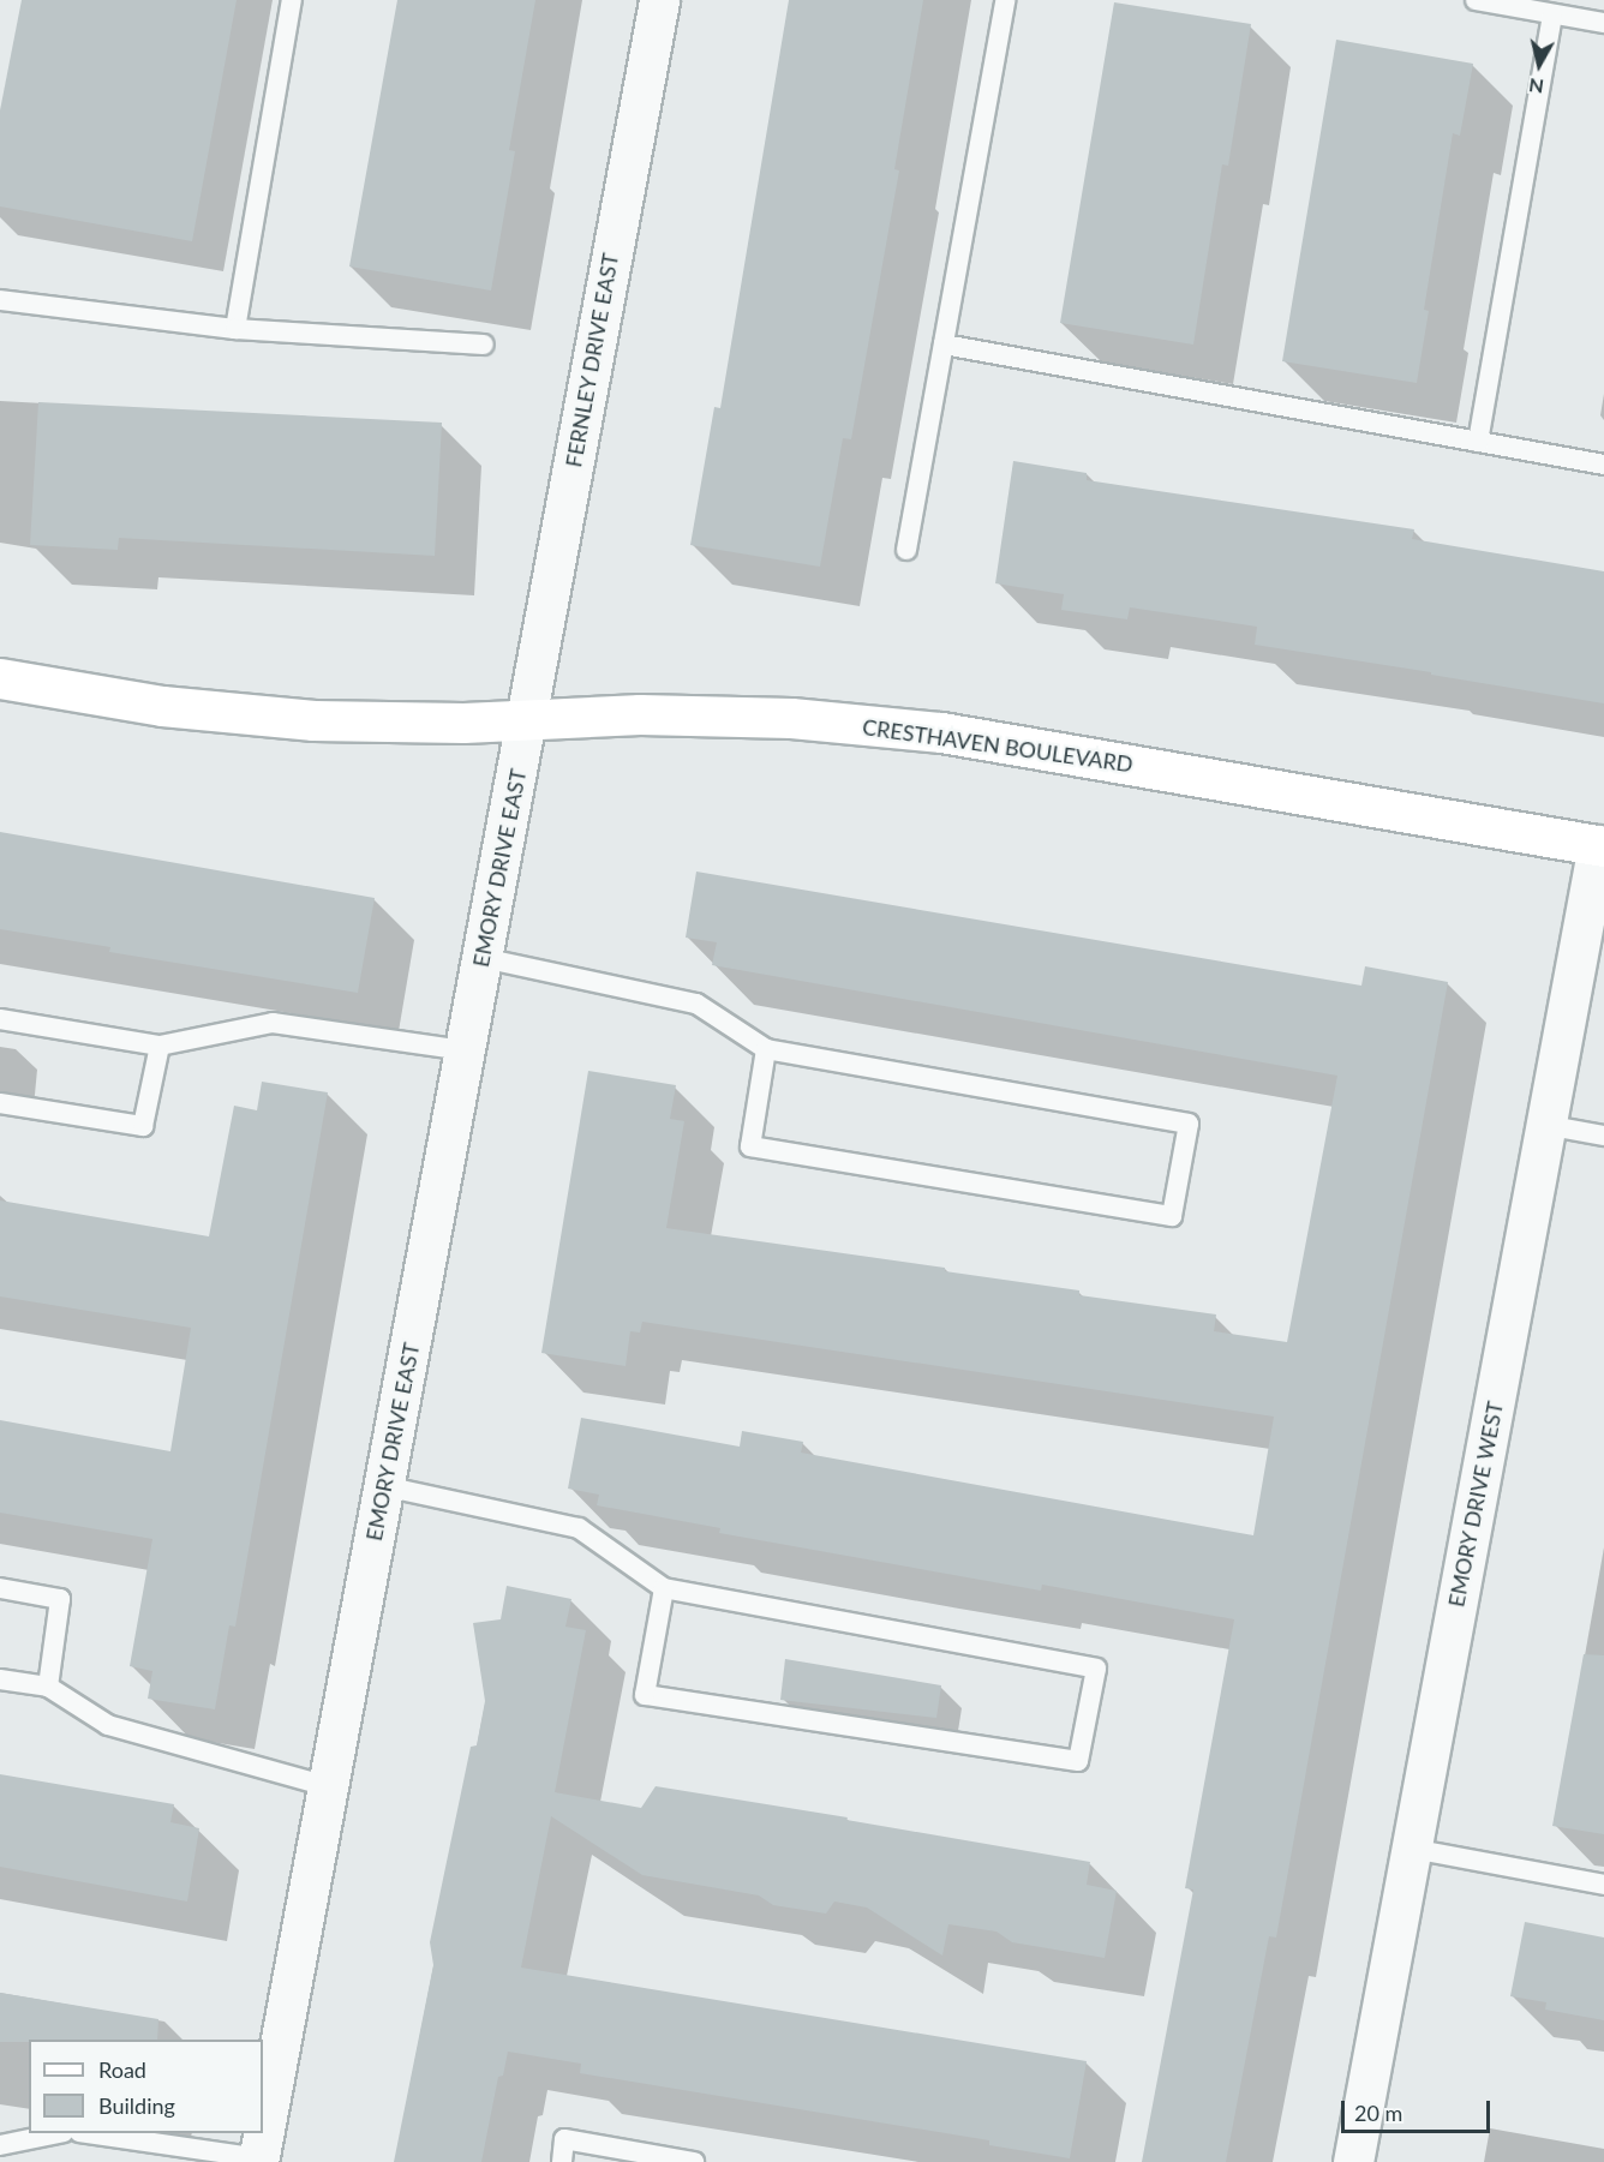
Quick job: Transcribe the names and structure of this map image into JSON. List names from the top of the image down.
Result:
{
  "streets": {
    "street": [
      "FERNLEY DRIVE EAST",
      "CRESTHAVEN BOULEVARD",
      "EMORY DRIVE EAST",
      "EMORY DRIVE WEST"
    ]
  },
  "crossings": [
    ["FERNLEY DRIVE EAST", "CRESTHAVEN BOULEVARD"],
    ["FERNLEY DRIVE EAST", "EMORY DRIVE EAST"],
    ["CRESTHAVEN BOULEVARD", "EMORY DRIVE EAST"],
    ["CRESTHAVEN BOULEVARD", "EMORY DRIVE WEST"]
  ],
  "legend": ["Road", "Building"],
  "scale_bar": "20 m",
  "north": "bottom"
}
